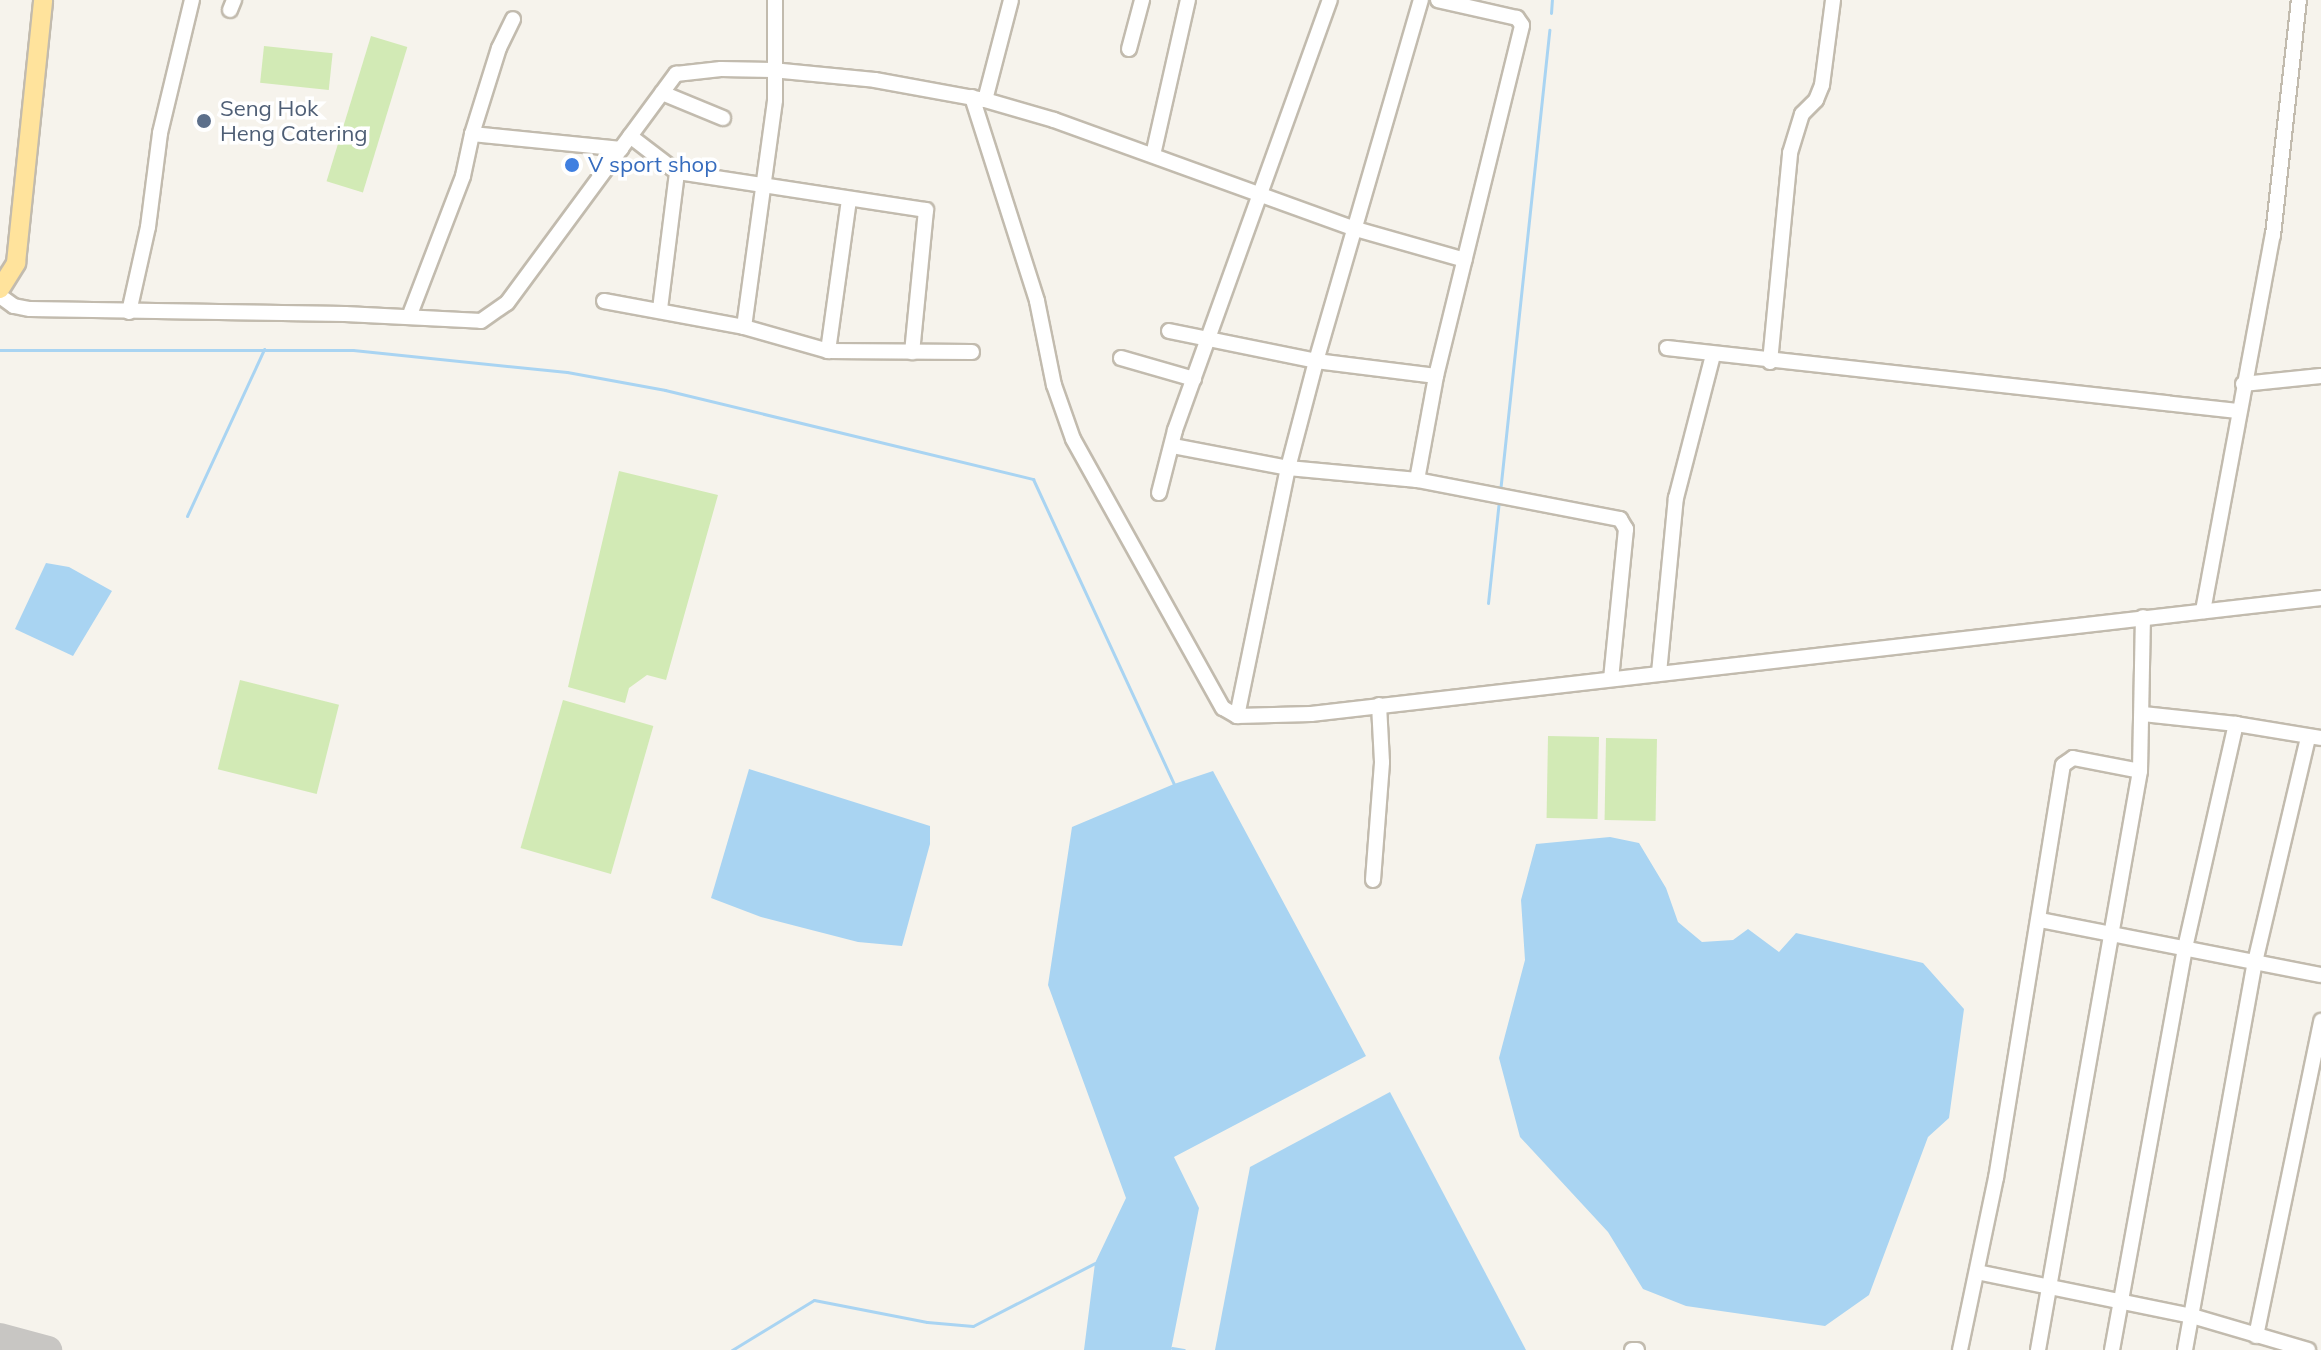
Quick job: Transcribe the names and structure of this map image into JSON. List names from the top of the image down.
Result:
{
  "places": ["Seng Hok Heng Catering", "V sport shop"]
}
